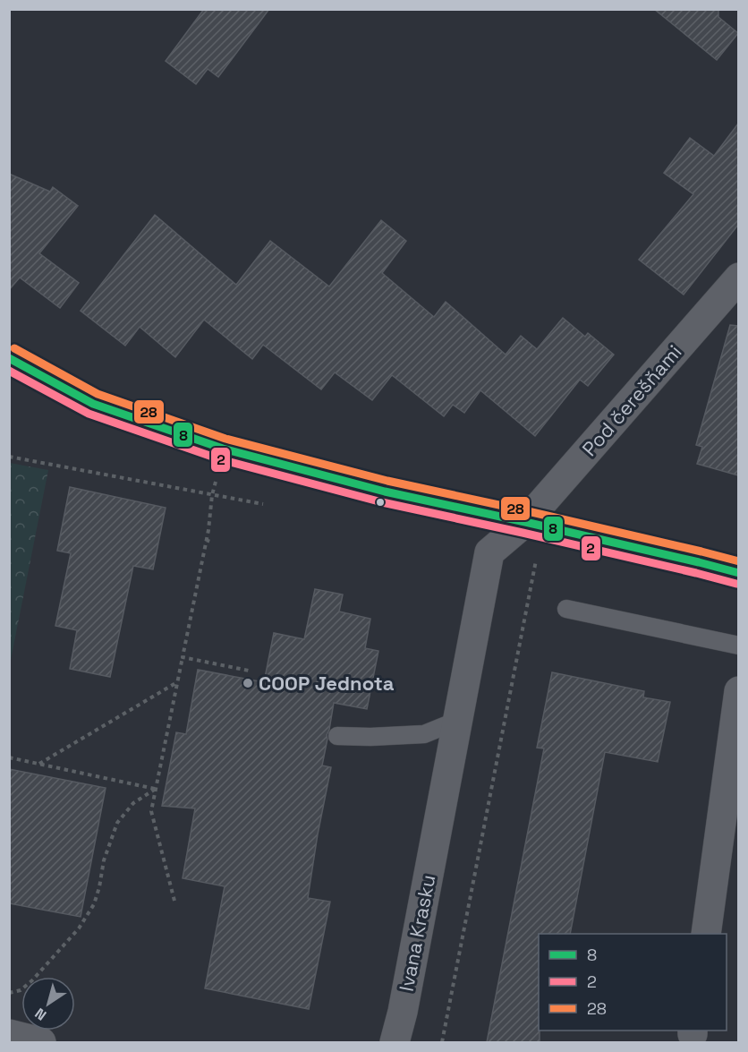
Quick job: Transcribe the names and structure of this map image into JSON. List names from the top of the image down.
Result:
{
  "streets": {
    "street": ["Pod čerešňami", "Ivana Krasku"]
  },
  "crossings": [
    ["Pod čerešňami", "Ivana Krasku"]
  ],
  "places": ["COOP Jednota"],
  "lines": ["transit line 28", "transit line 8", "transit line 2"],
  "legend": ["8", "2", "28"],
  "north": "bottom left"
}
